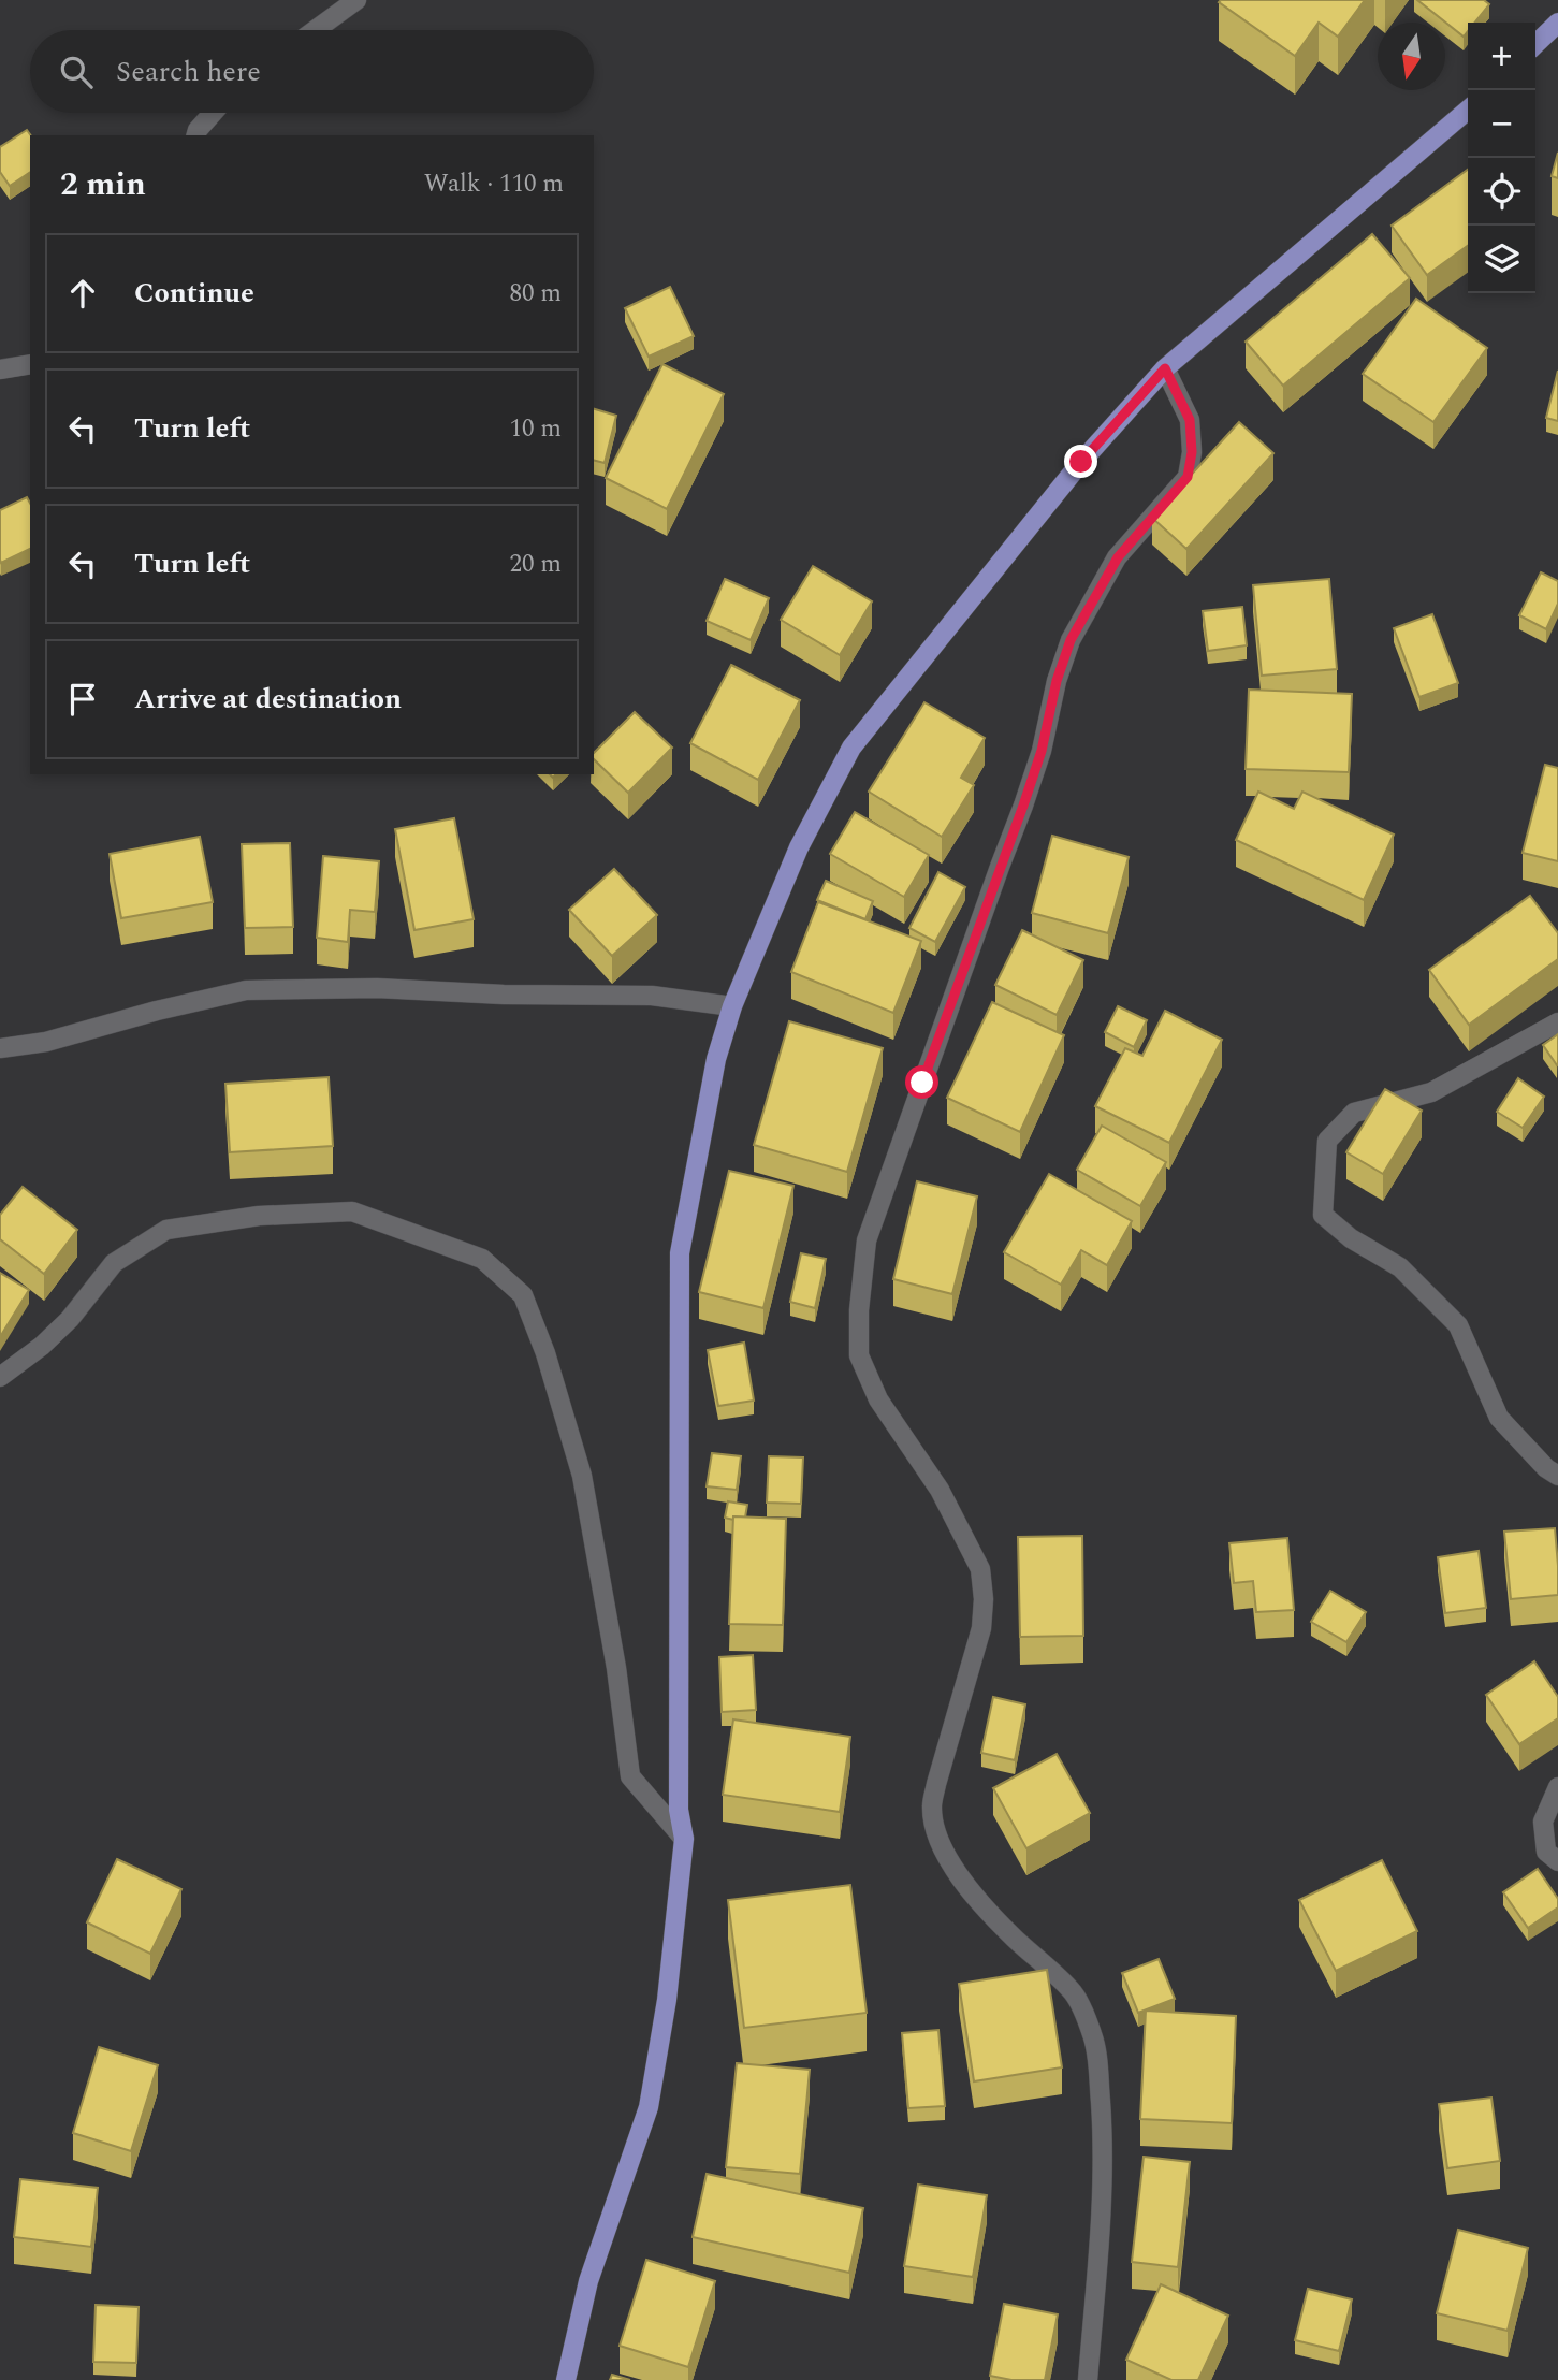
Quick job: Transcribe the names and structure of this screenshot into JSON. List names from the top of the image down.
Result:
{
  "north": "bottom",
  "page": {
    "map_buttons": ["+", "−"],
    "search": "Search here",
    "heading": ["2 min", "Walk · 110 m"],
    "list": [
      ["Continue", "80 m"],
      ["Turn left", "10 m"],
      ["Turn left", "20 m"],
      "Arrive at destination"
    ]
  }
}
